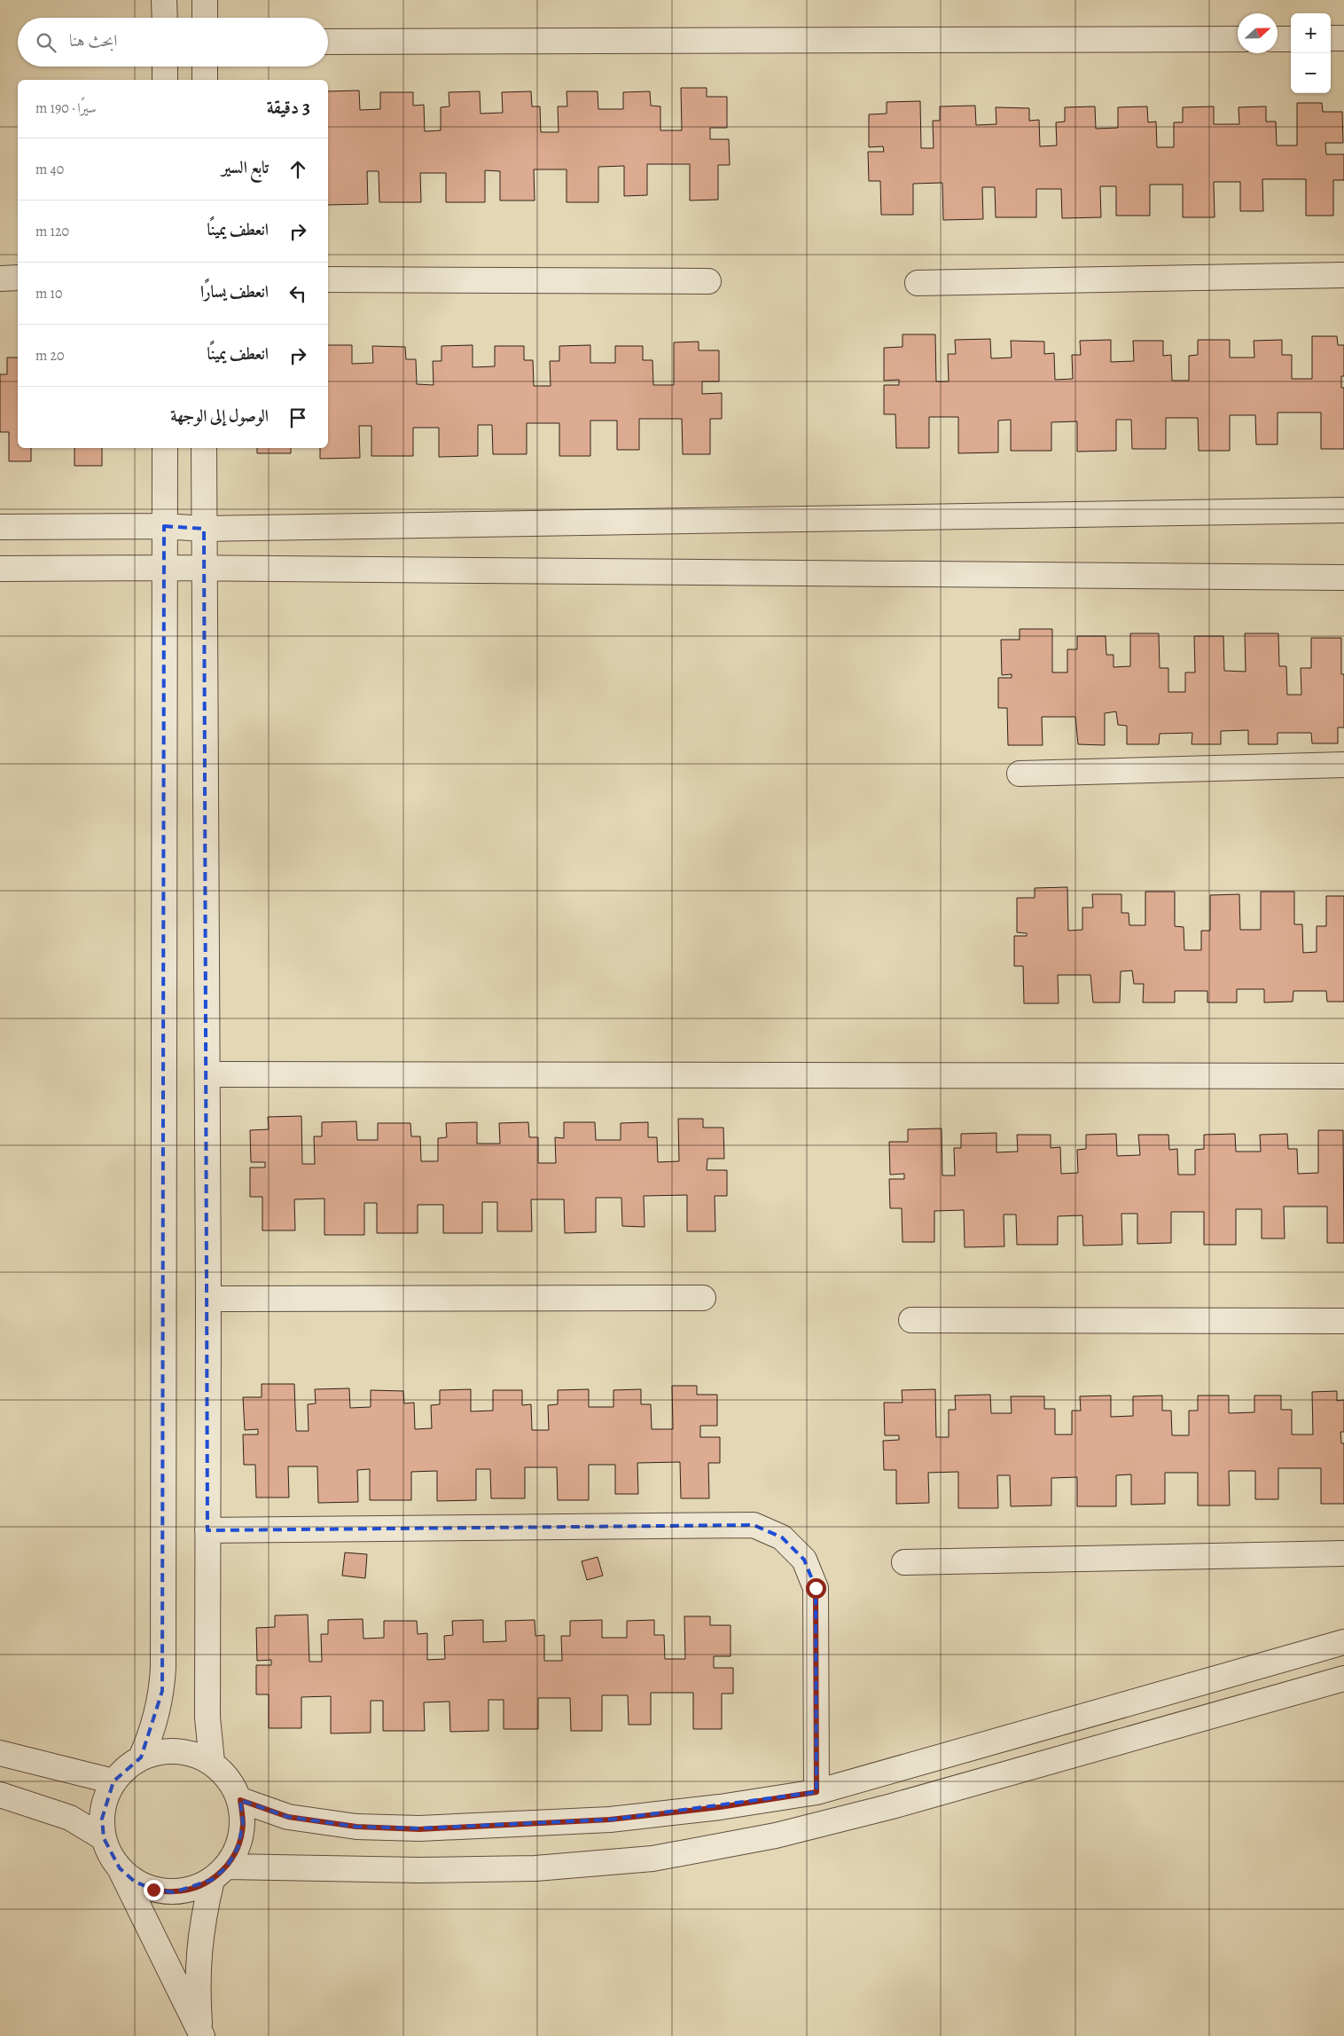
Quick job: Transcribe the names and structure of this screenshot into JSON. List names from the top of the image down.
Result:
{
  "north": "right",
  "page": {
    "map_buttons": ["+", "−"],
    "search": "ابحث هنا",
    "heading": ["3 دقيقة", "سيرًا · 190 m"],
    "list": [
      ["تابع السير", "40 m"],
      ["انعطف يمينًا", "120 m"],
      ["انعطف يسارًا", "10 m"],
      ["انعطف يمينًا", "20 m"],
      "الوصول إلى الوجهة"
    ]
  }
}
